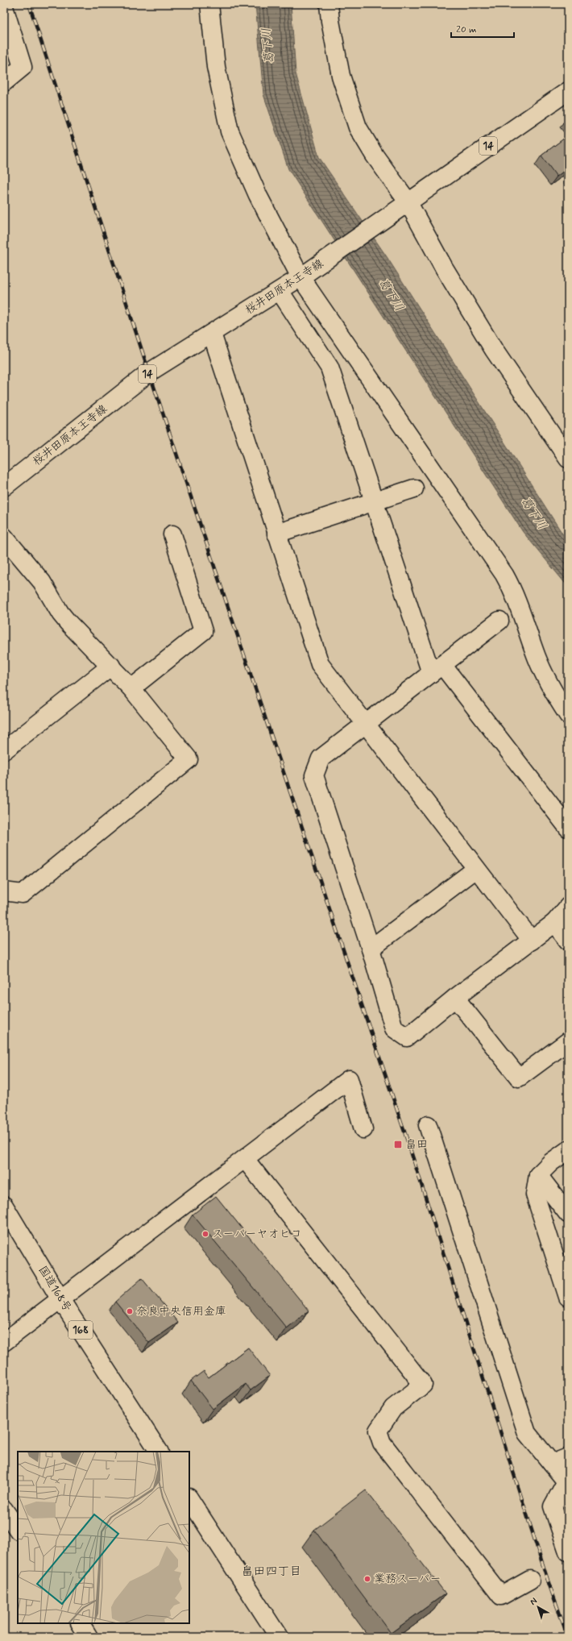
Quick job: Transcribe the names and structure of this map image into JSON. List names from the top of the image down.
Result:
{
  "streets": {
    "main road": [
      "14",
      "桜井田原本王寺線",
      "国道168号",
      "168"
    ]
  },
  "districts": ["畠田四丁目"],
  "water": ["葛下川"],
  "places": {
    "transit": ["畠田"],
    "other": ["スーパーヤオヒコ", "奈良中央信用金庫", "業務スーパー"]
  },
  "scale_bar": "20 m",
  "north": "top left"
}
